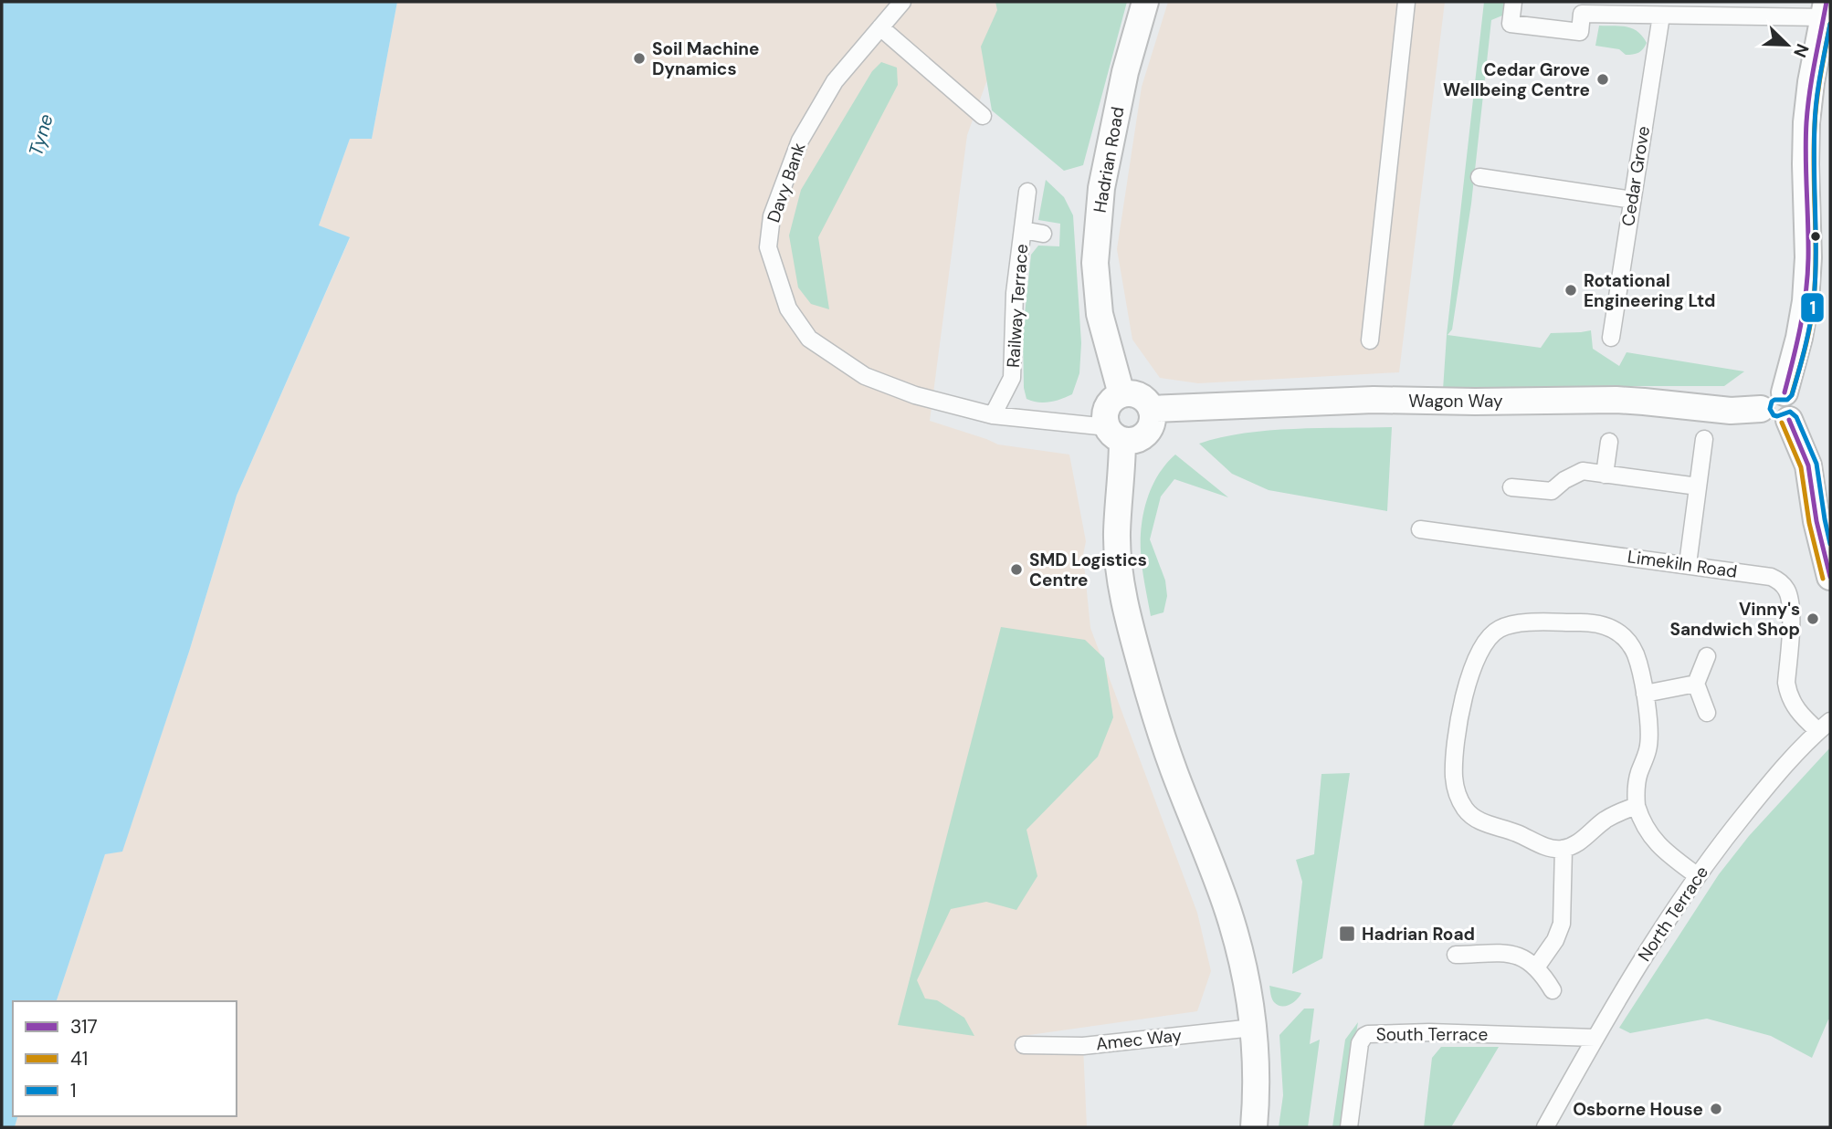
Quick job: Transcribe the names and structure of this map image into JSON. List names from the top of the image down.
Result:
{
  "streets": {
    "main road": ["Hadrian Road", "Wagon Way"],
    "street": [
      "Cedar Grove",
      "Davy Bank",
      "Railway Terrace",
      "Limekiln Road",
      "North Terrace",
      "South Terrace",
      "Amec Way"
    ]
  },
  "crossings": [
    ["Hadrian Road", "Davy Bank"],
    ["Hadrian Road", "Wagon Way"],
    ["Davy Bank", "Railway Terrace"],
    ["Davy Bank", "Wagon Way"],
    ["Limekiln Road", "North Terrace"],
    ["North Terrace", "South Terrace"]
  ],
  "water": ["Tyne"],
  "places": {
    "other": [
      "Soil Machine Dynamics",
      "Cedar Grove Wellbeing Centre",
      "Rotational Engineering Ltd",
      "SMD Logistics Centre",
      "Vinny's Sandwich Shop",
      "Osborne House"
    ],
    "transit": ["Hadrian Road"]
  },
  "lines": ["transit line 317", "transit line 41", "transit line 1"],
  "legend": ["317", "41", "1"],
  "north": "bottom right"
}
